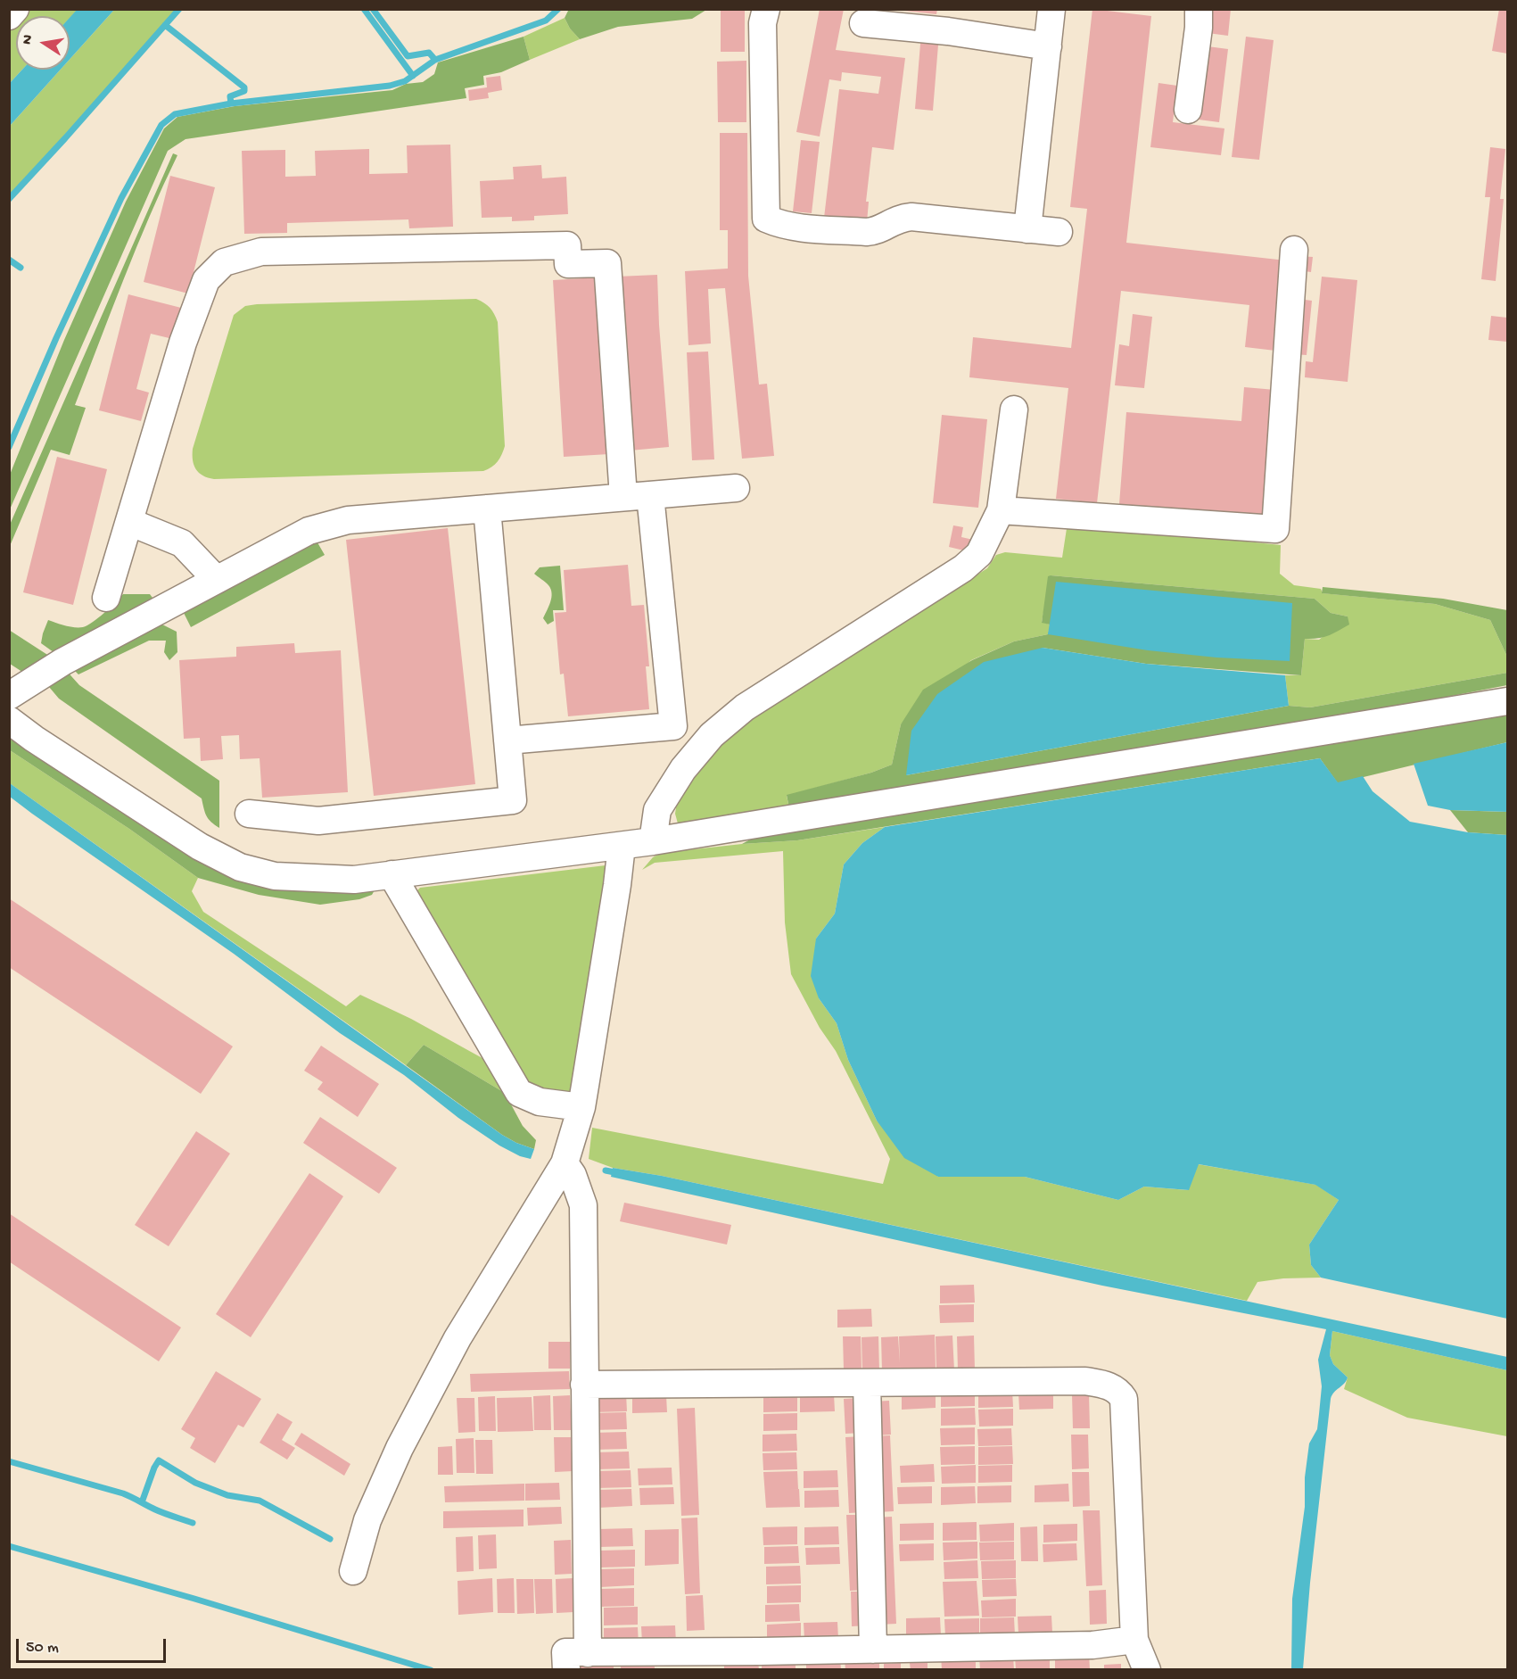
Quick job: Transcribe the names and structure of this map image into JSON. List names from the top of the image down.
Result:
{
  "scale_bar": "50 m",
  "north": "left"
}
